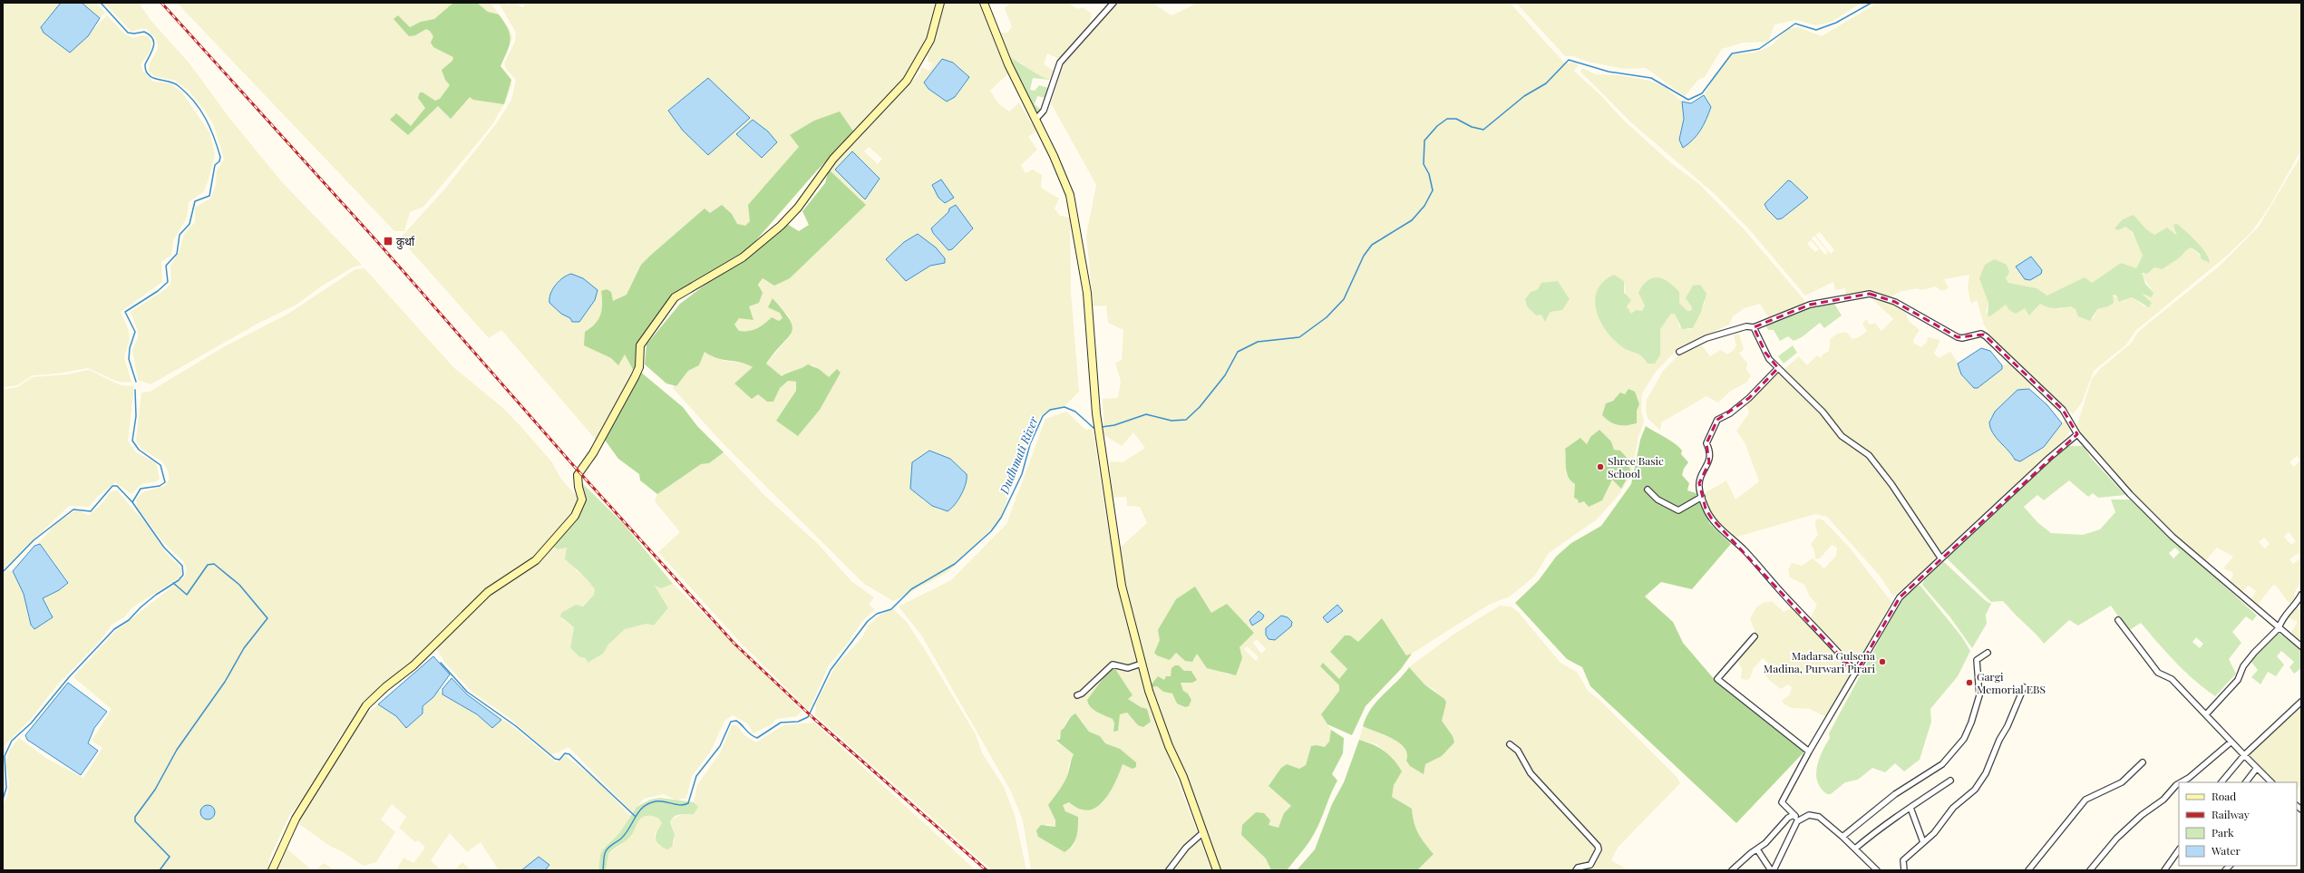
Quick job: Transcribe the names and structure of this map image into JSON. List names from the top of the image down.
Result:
{
  "water": ["Dudhmati River"],
  "places": {
    "transit": ["कुर्था"],
    "other": ["Shree Basic School", "Madarsa Gulsena Madina, Purwari Pirari", "Gargi Memorial EBS"]
  },
  "legend": [
    "Road",
    "Railway",
    "Park",
    "Water"
  ]
}
